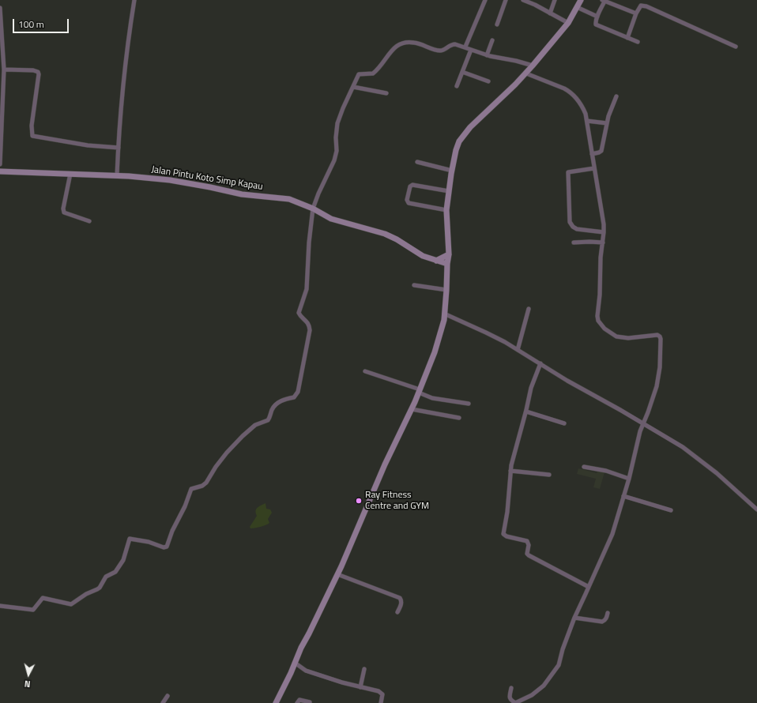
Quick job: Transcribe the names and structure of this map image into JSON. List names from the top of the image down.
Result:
{
  "streets": {
    "street": ["Jalan Pintu Koto Simp Kapau"]
  },
  "places": ["Ray Fitness Centre and GYM"],
  "scale_bar": "100 m",
  "north": "bottom"
}
